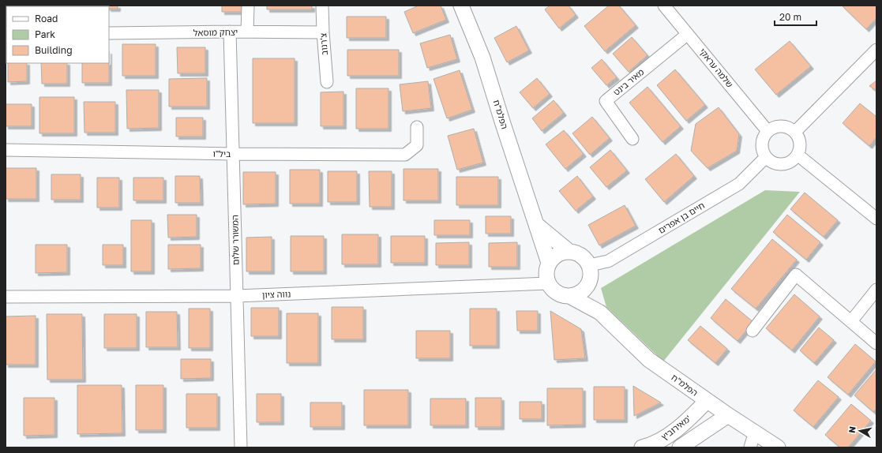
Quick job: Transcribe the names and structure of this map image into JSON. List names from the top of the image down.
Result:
{
  "streets": {
    "street": [
      "יצחק מוסאל",
      "צ'רנוב",
      "שלמה עראקי",
      "מאיר בינט",
      "הפלמ\"ח",
      "ביל\"ו",
      "חיים בן אפרים",
      "המשורר שלום",
      "נווה ציון",
      "מאירוביץ'"
    ]
  },
  "crossings": [
    ["יצחק מוסאל", "צ'רנוב"],
    ["יצחק מוסאל", "המשורר שלום"],
    ["שלמה עראקי", "מאיר בינט"],
    ["שלמה עראקי", "חיים בן אפרים"],
    ["הפלמ\"ח", "חיים בן אפרים"],
    ["הפלמ\"ח", "נווה ציון"],
    ["הפלמ\"ח", "מאירוביץ'"],
    ["ביל\"ו", "המשורר שלום"],
    ["חיים בן אפרים", "נווה ציון"],
    ["המשורר שלום", "נווה ציון"]
  ],
  "legend": ["Road", "Park", "Building"],
  "scale_bar": "20 m",
  "north": "left"
}
